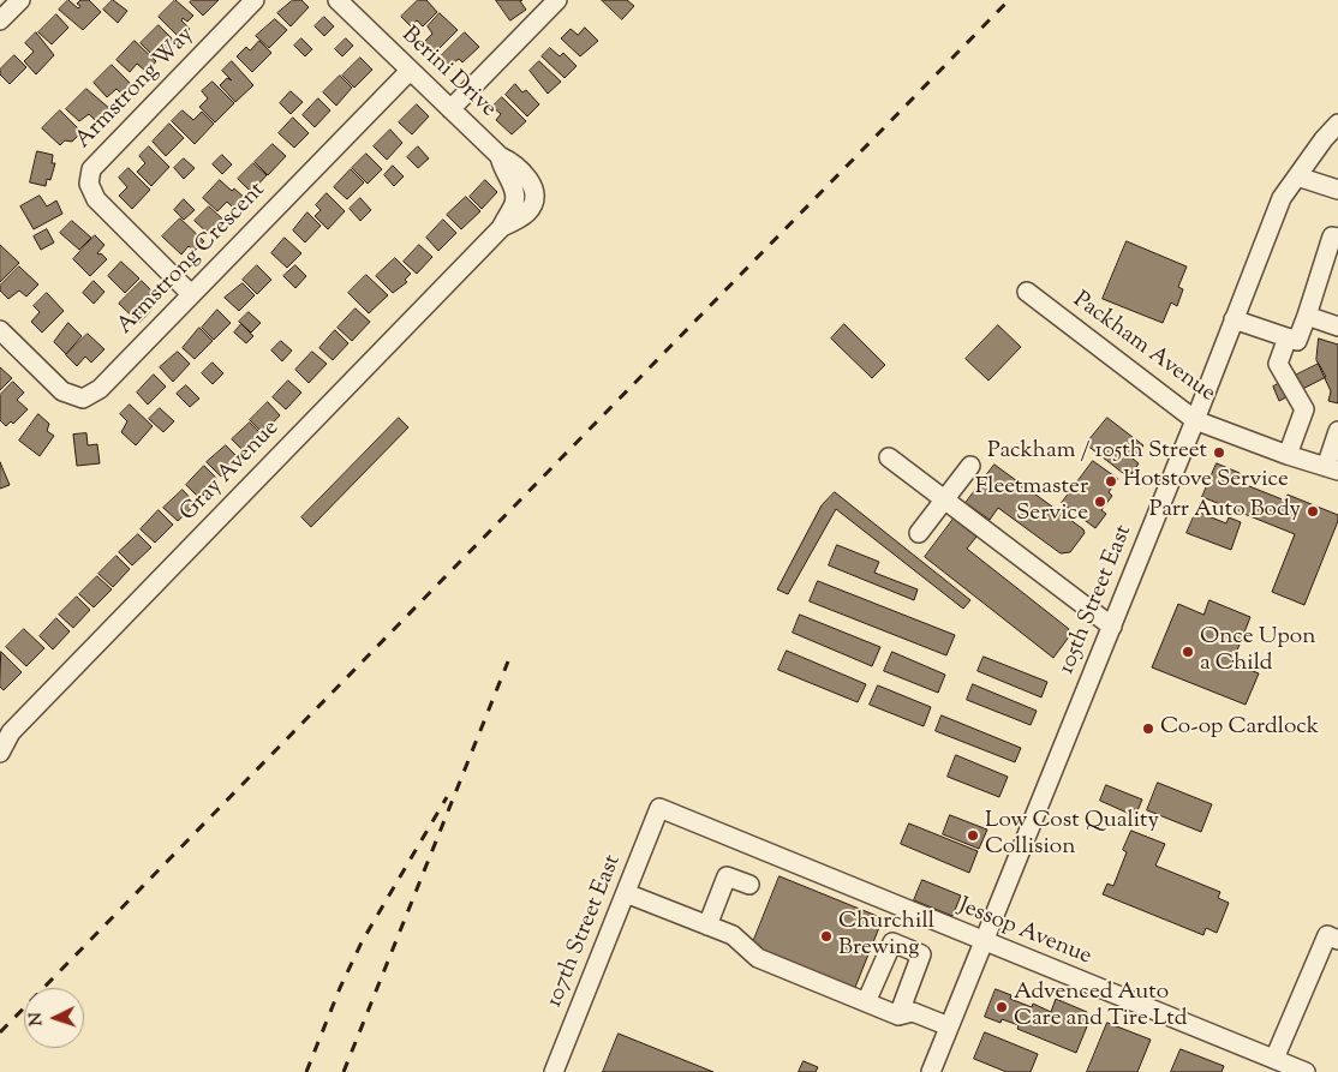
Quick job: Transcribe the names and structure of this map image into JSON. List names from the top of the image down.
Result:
{
  "streets": {
    "street": [
      "Berini Drive",
      "Armstrong Way",
      "Armstrong Crescent",
      "Packham Avenue",
      "Gray Avenue",
      "105th Street East",
      "107th Street East",
      "Jessop Avenue"
    ]
  },
  "crossings": [
    ["Berini Drive", "Armstrong Crescent"],
    ["Berini Drive", "Gray Avenue"],
    ["Armstrong Way", "Armstrong Crescent"],
    ["Packham Avenue", "105th Street East"],
    ["105th Street East", "Jessop Avenue"],
    ["107th Street East", "Jessop Avenue"]
  ],
  "places": [
    "Packham / 105th Street",
    "Hotstove Service",
    "Fleetmaster Service",
    "Parr Auto Body",
    "Once Upon a Child",
    "Co-op Cardlock",
    "Low Cost Quality Collision",
    "Churchill Brewing",
    "Advenced Auto Care and Tire Ltd"
  ],
  "north": "left"
}
